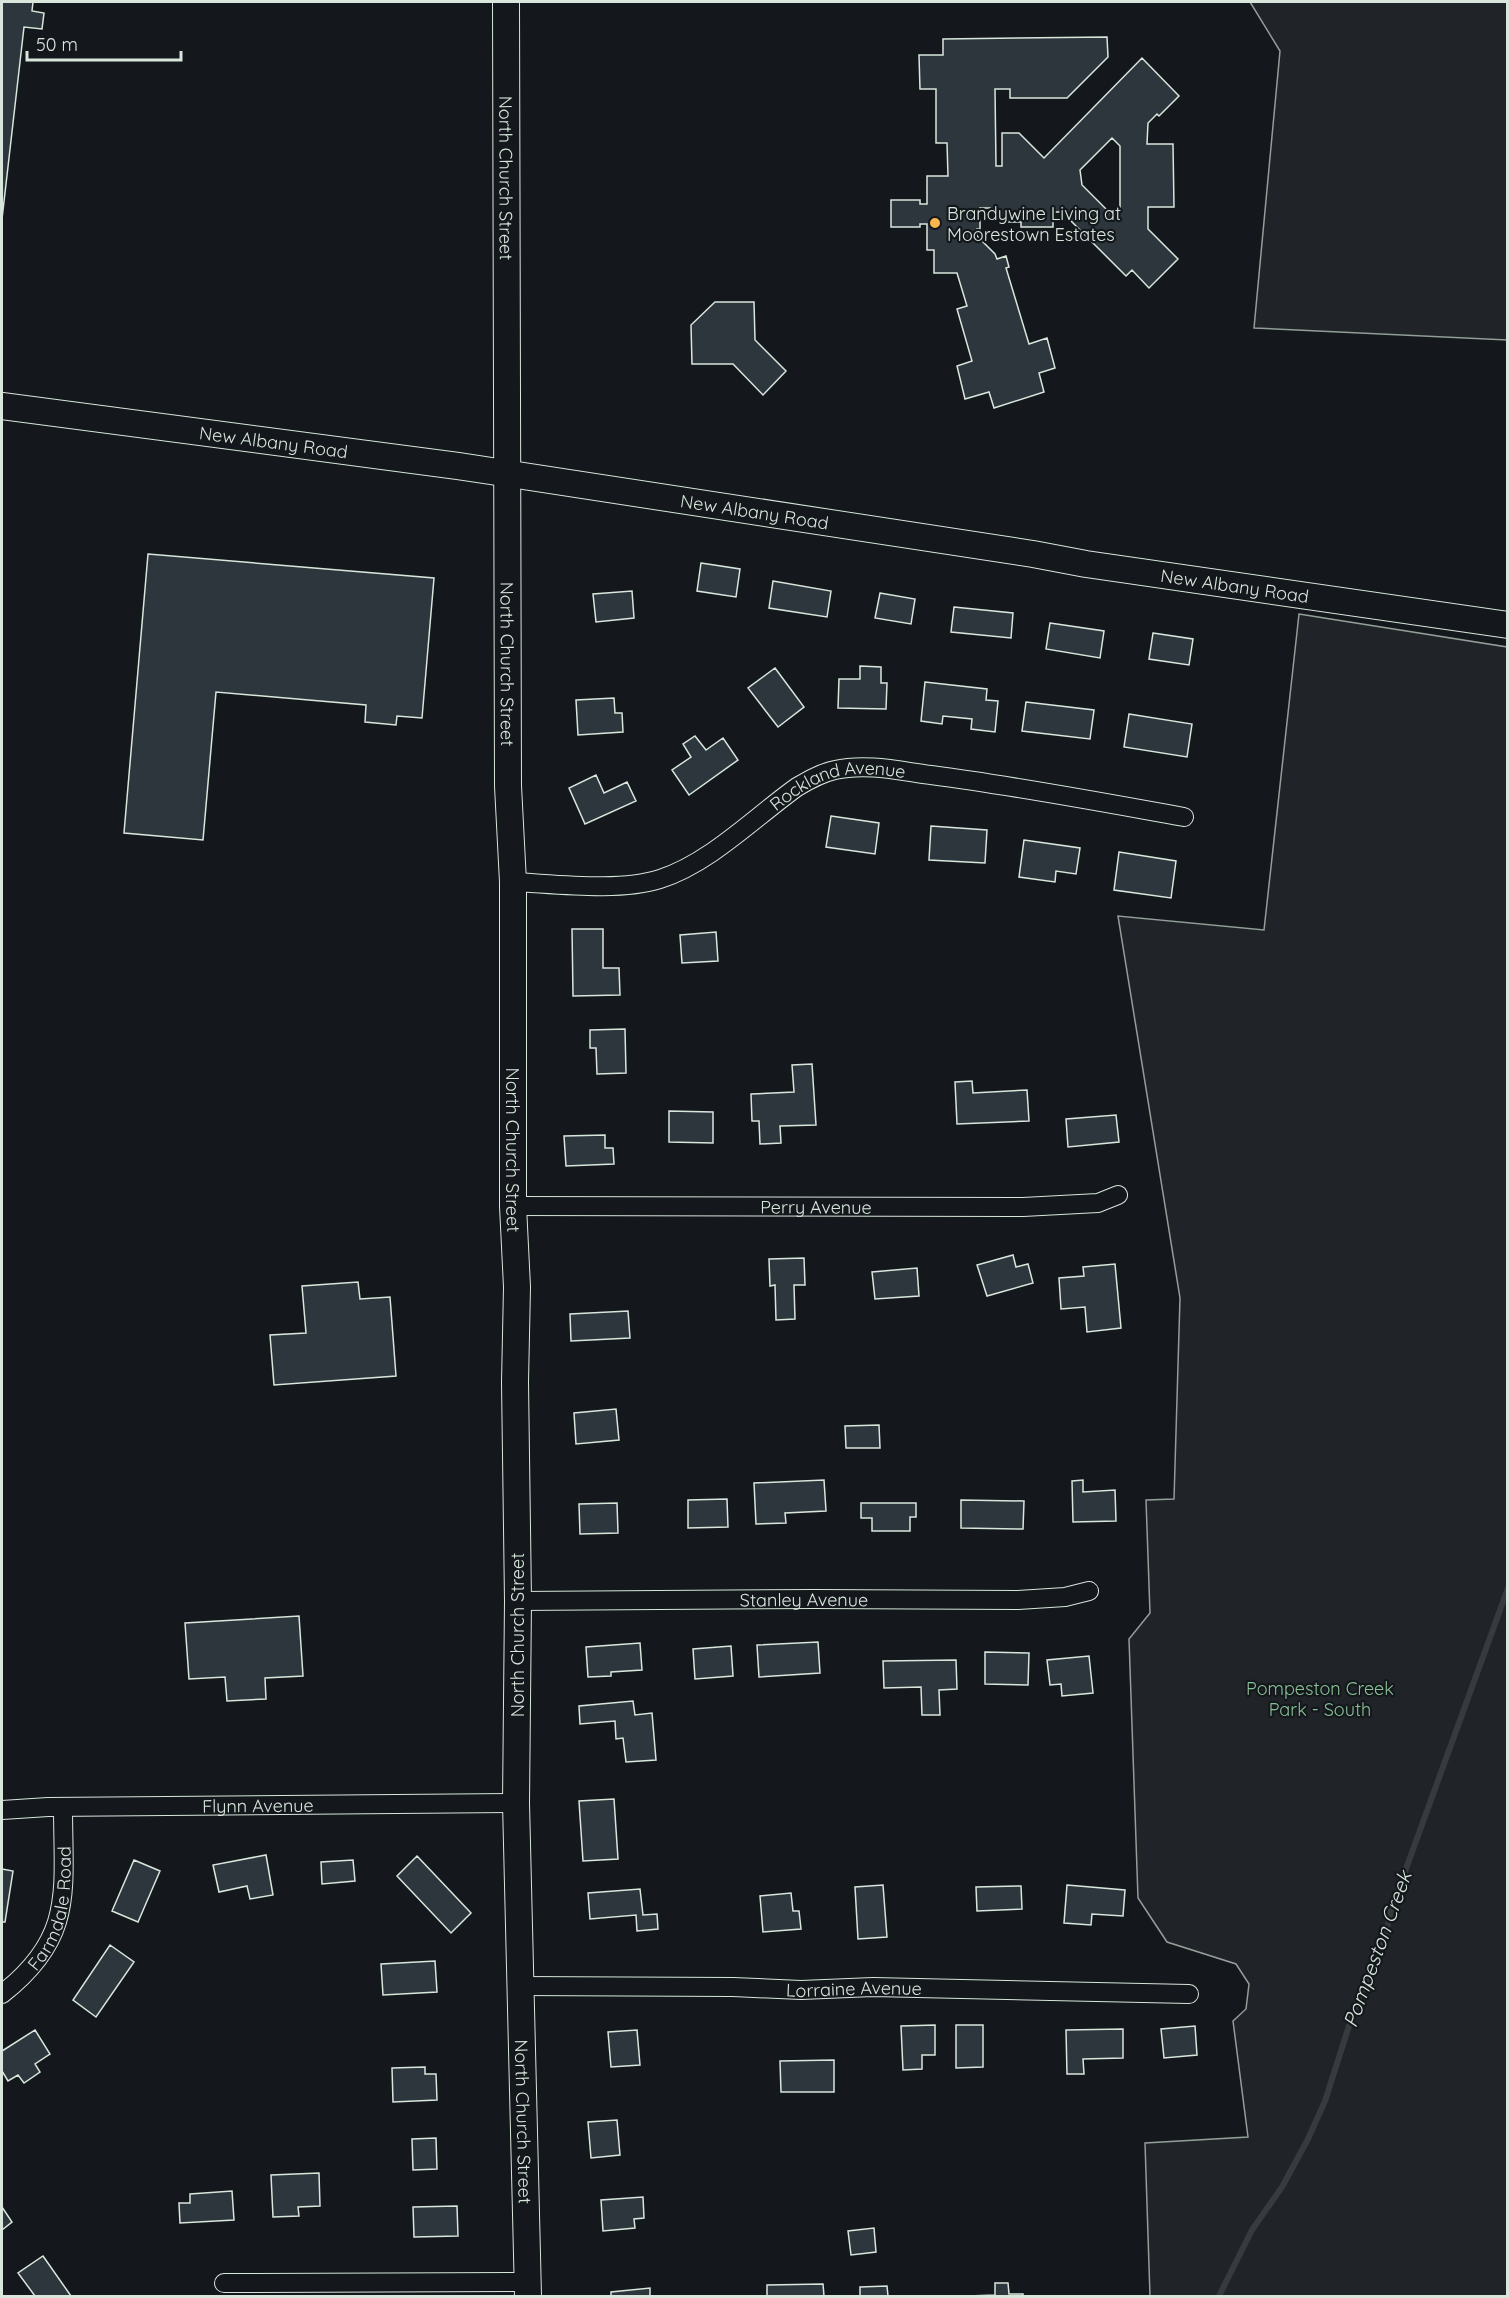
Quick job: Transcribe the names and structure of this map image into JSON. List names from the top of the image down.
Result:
{
  "streets": {
    "main road": ["North Church Street", "New Albany Road"],
    "street": [
      "Rockland Avenue",
      "Perry Avenue",
      "Stanley Avenue",
      "Flynn Avenue",
      "Farmdale Road",
      "Lorraine Avenue"
    ]
  },
  "crossings": [
    ["North Church Street", "New Albany Road"],
    ["North Church Street", "Rockland Avenue"],
    ["North Church Street", "Perry Avenue"],
    ["North Church Street", "Stanley Avenue"],
    ["North Church Street", "Flynn Avenue"],
    ["North Church Street", "Lorraine Avenue"],
    ["Flynn Avenue", "Farmdale Road"]
  ],
  "water": ["Pompeston Creek"],
  "parks": ["Pompeston Creek Park - South"],
  "places": ["Brandywine Living at Moorestown Estates"],
  "scale_bar": "50 m"
}
